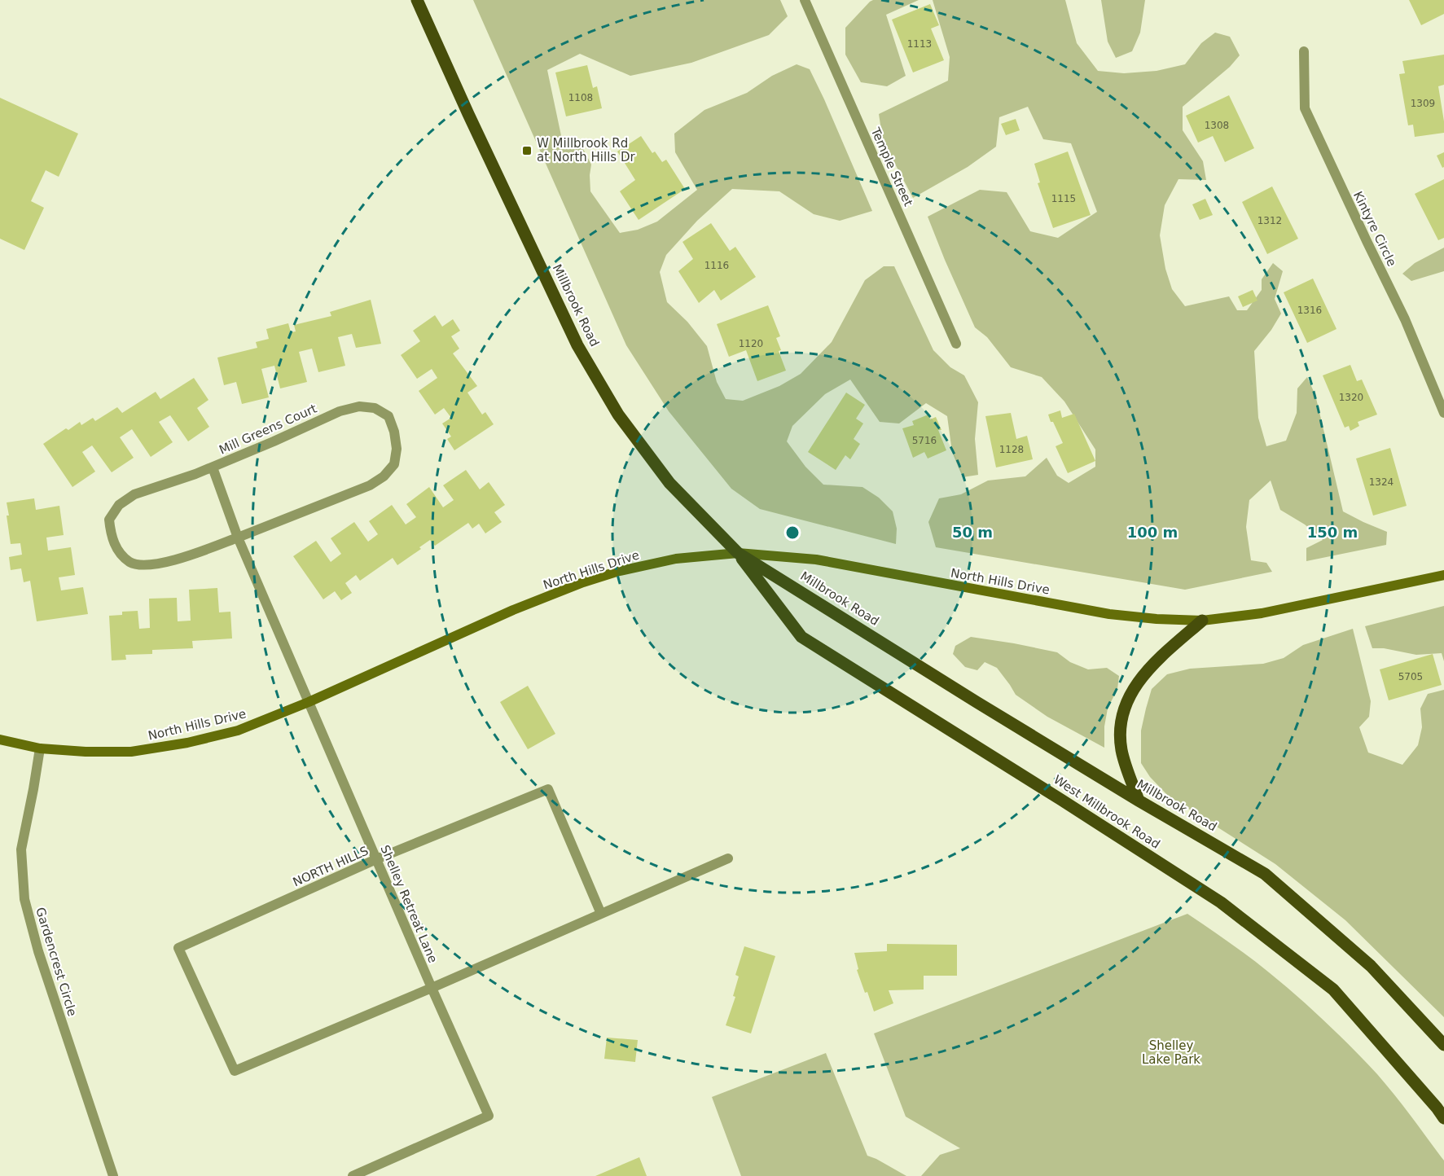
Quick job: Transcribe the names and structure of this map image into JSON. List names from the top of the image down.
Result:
{
  "streets": {
    "main road": ["Millbrook Road", "North Hills Drive", "West Millbrook Road"],
    "street": [
      "Temple Street",
      "Kintyre Circle",
      "Mill Greens Court",
      "NORTH HILLS",
      "Shelley Retreat Lane",
      "Gardencrest Circle"
    ]
  },
  "crossings": [
    ["Millbrook Road", "North Hills Drive"],
    ["Millbrook Road", "West Millbrook Road"],
    ["North Hills Drive", "West Millbrook Road"],
    ["North Hills Drive", "Shelley Retreat Lane"],
    ["North Hills Drive", "Gardencrest Circle"],
    ["NORTH HILLS", "Shelley Retreat Lane"]
  ],
  "parks": ["Shelley Lake Park"],
  "places": {
    "transit": ["W Millbrook Rd at North Hills Dr"]
  },
  "house_numbers": [
    "1113",
    "1108",
    "1309",
    "1308",
    "1115",
    "1312",
    "1116",
    "1316",
    "1120",
    "1320",
    "5716",
    "1128",
    "1324",
    "5705"
  ],
  "rings": ["50 m", "100 m", "150 m"]
}
